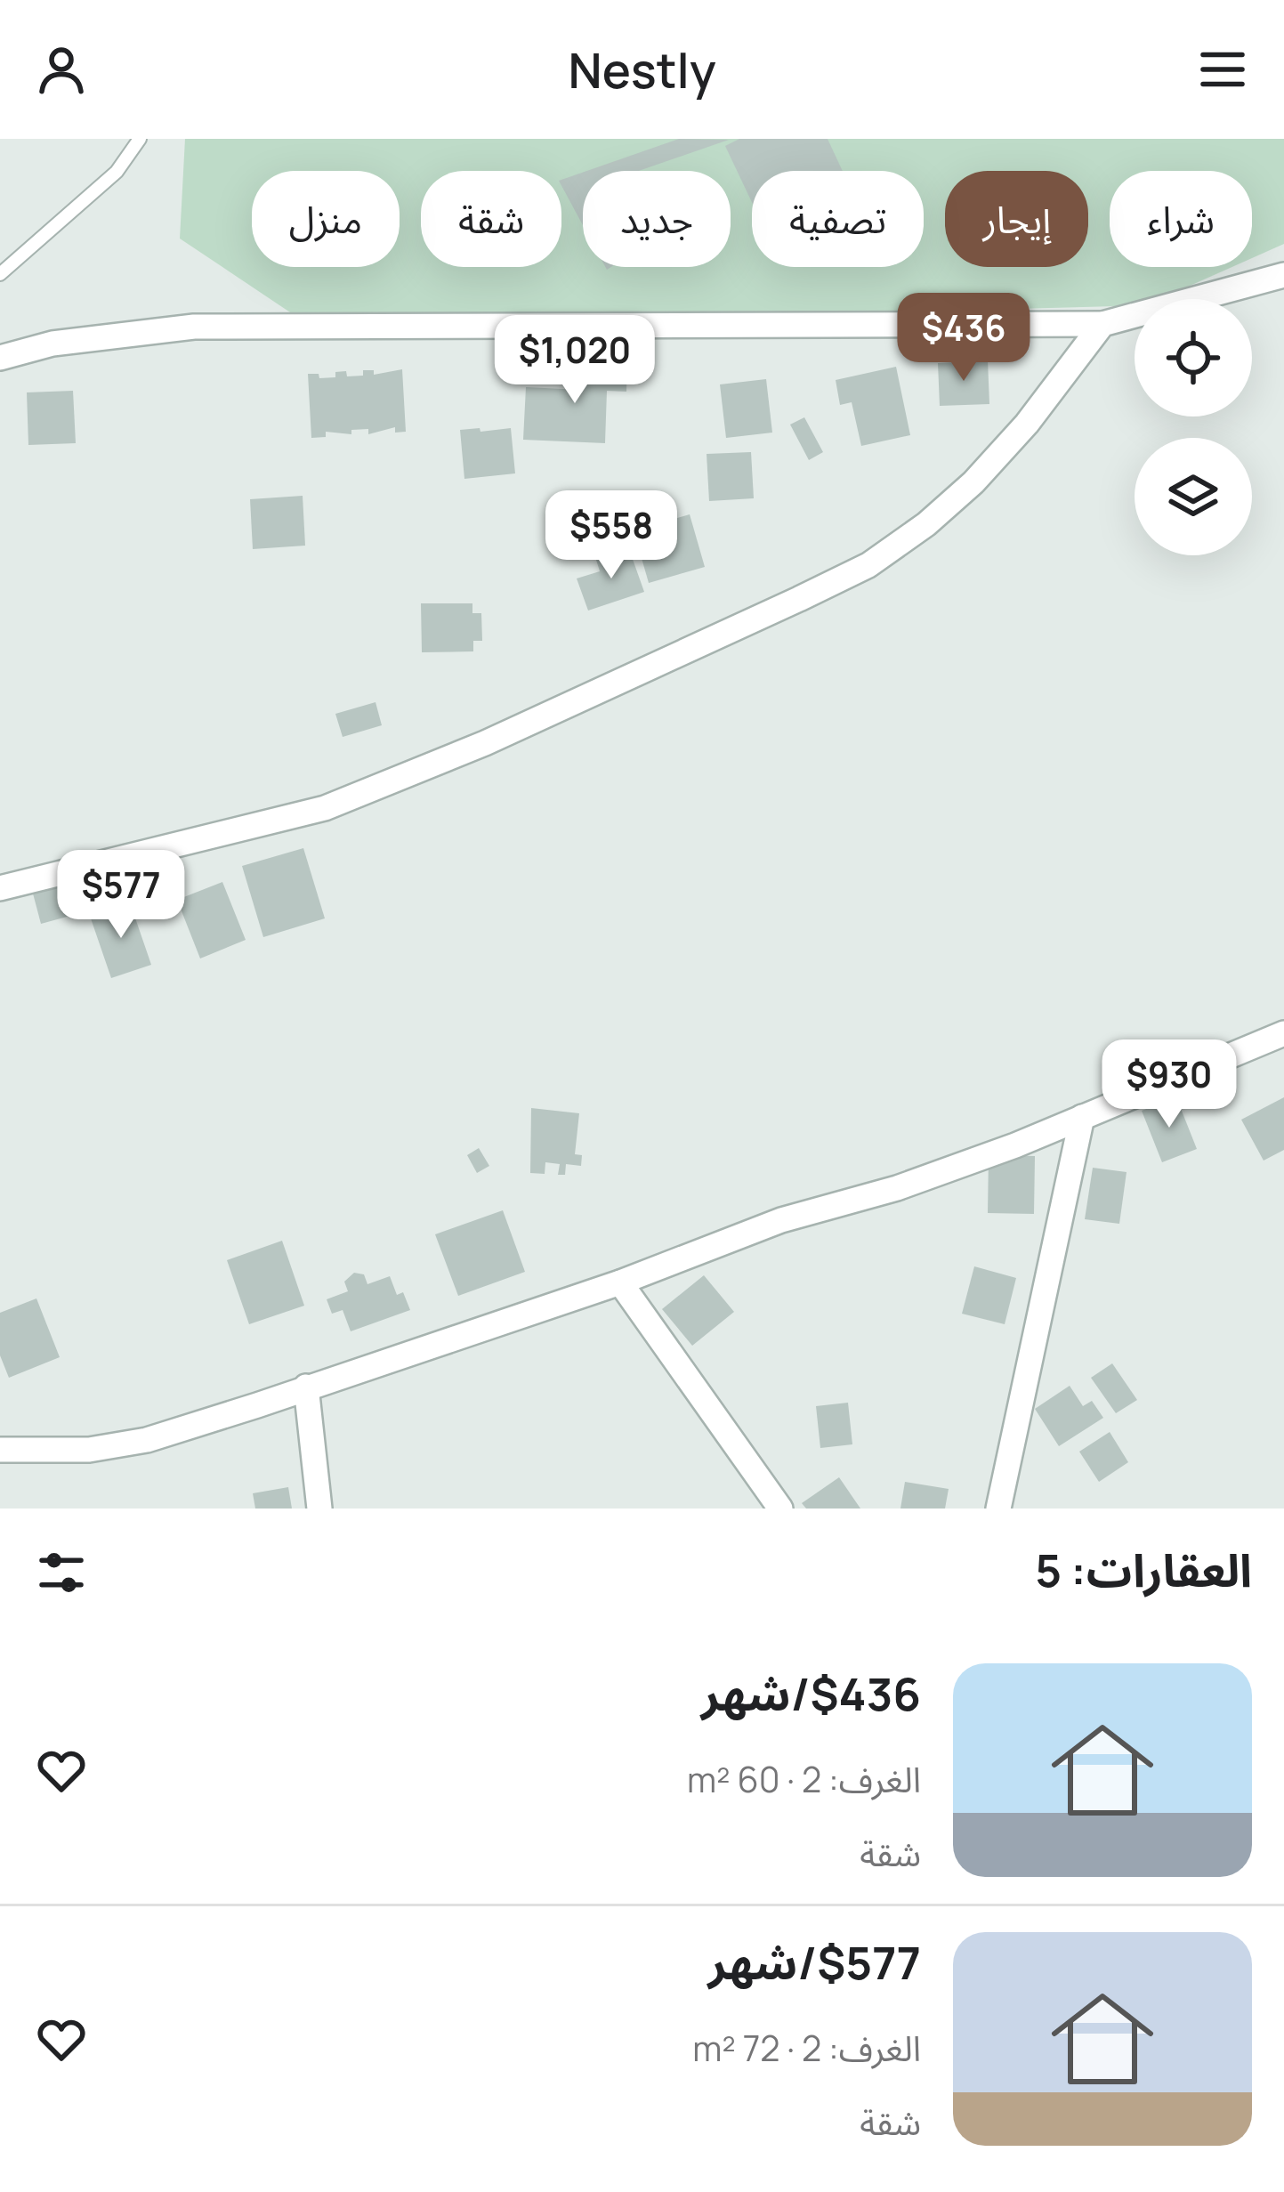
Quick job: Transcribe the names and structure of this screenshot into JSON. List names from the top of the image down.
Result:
{
  "page": {
    "header": "Nestly",
    "chip": [
      "شراء",
      "إيجار",
      "تصفية",
      "جديد",
      "شقة",
      "منزل"
    ],
    "price": [
      "$436",
      "$1,020",
      "$558",
      "$577",
      "$930"
    ],
    "heading": "العقارات: 5",
    "list": [
      {
        "name": "$436/شهر",
        "note": "الغرف: 2 · 60 m² · شقة"
      },
      {
        "name": "$577/شهر",
        "note": "الغرف: 2 · 72 m² · شقة"
      }
    ]
  }
}
